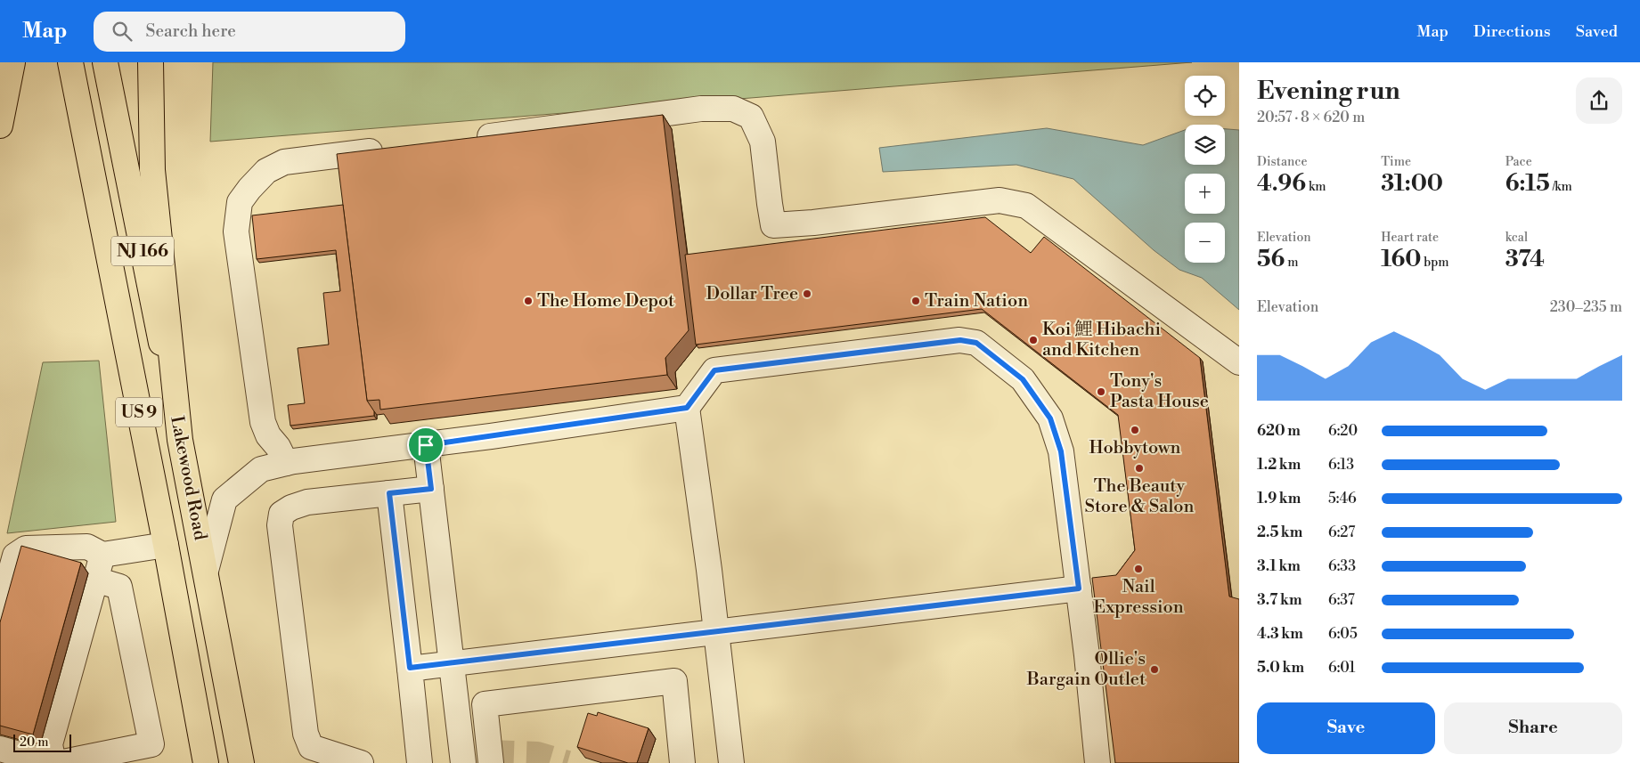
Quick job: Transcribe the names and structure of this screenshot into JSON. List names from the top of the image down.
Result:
{
  "streets": {
    "main road": ["NJ 166", "US 9", "Lakewood Road"]
  },
  "crossings": [
    ["US 9", "Lakewood Road"]
  ],
  "places": [
    "Dollar Tree",
    "The Home Depot",
    "Train Nation",
    "Koi 鯉 Hibachi and Kitchen",
    "Tony's Pasta House",
    "Hobbytown",
    "The Beauty Store & Salon",
    "Nail Expression",
    "Ollie's Bargain Outlet"
  ],
  "scale_bar": "20 m",
  "page": {
    "header": "Map",
    "search": "Search here",
    "nav": ["Map", "Directions", "Saved"],
    "heading": ["Evening run", "20:57 · 8 × 620 m"],
    "map_buttons": ["+", "−"],
    "stats": [
      ["Distance", "4.96 km"],
      ["Time", "31:00"],
      ["Pace", "6:15 /km"],
      ["Elevation", "56 m"],
      ["Heart rate", "160 bpm"],
      ["kcal", "374"]
    ],
    "chart": ["Elevation", "230–235 m"],
    "list": [
      {
        "name": "620 m",
        "note": "6:20"
      },
      {
        "name": "1.2 km",
        "note": "6:13"
      },
      {
        "name": "1.9 km",
        "note": "5:46"
      },
      {
        "name": "2.5 km",
        "note": "6:27"
      },
      {
        "name": "3.1 km",
        "note": "6:33"
      },
      {
        "name": "3.7 km",
        "note": "6:37"
      },
      {
        "name": "4.3 km",
        "note": "6:05"
      },
      {
        "name": "5.0 km",
        "note": "6:01"
      }
    ],
    "buttons": ["Save", "Share"],
    "scale": "20 m"
  }
}
